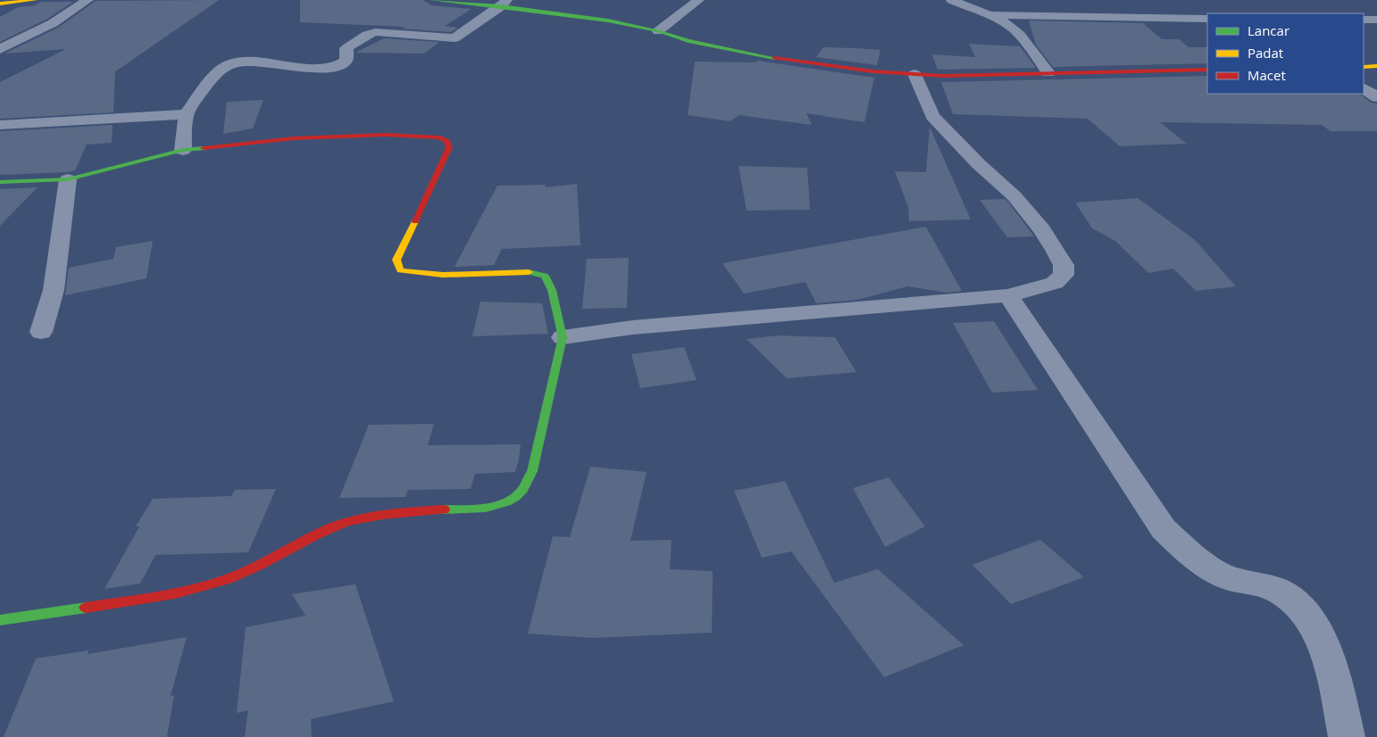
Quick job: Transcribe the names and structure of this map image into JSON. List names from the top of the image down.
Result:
{
  "legend": ["Lancar", "Padat", "Macet"]
}
